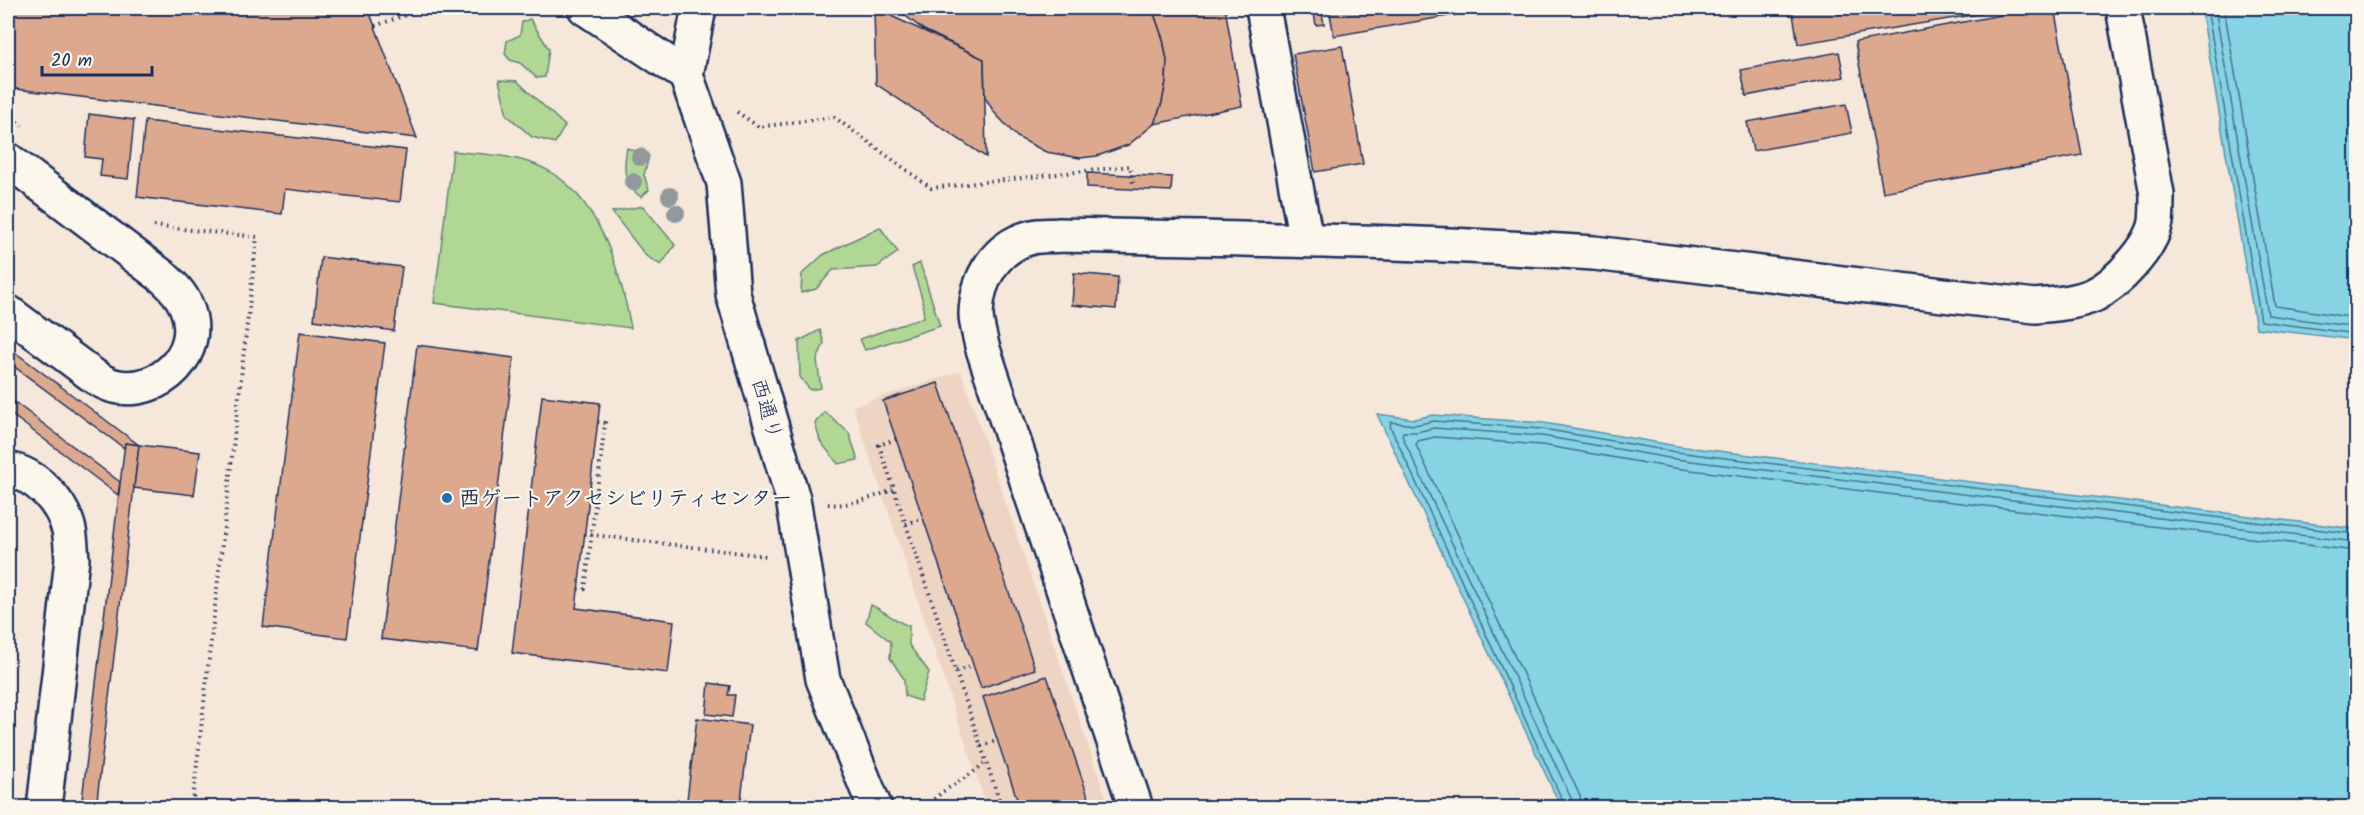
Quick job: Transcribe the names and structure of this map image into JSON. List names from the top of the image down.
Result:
{
  "streets": {
    "lane": ["西通り"]
  },
  "places": ["西ゲートアクセシビリティセンター"],
  "scale_bar": "20 m"
}
